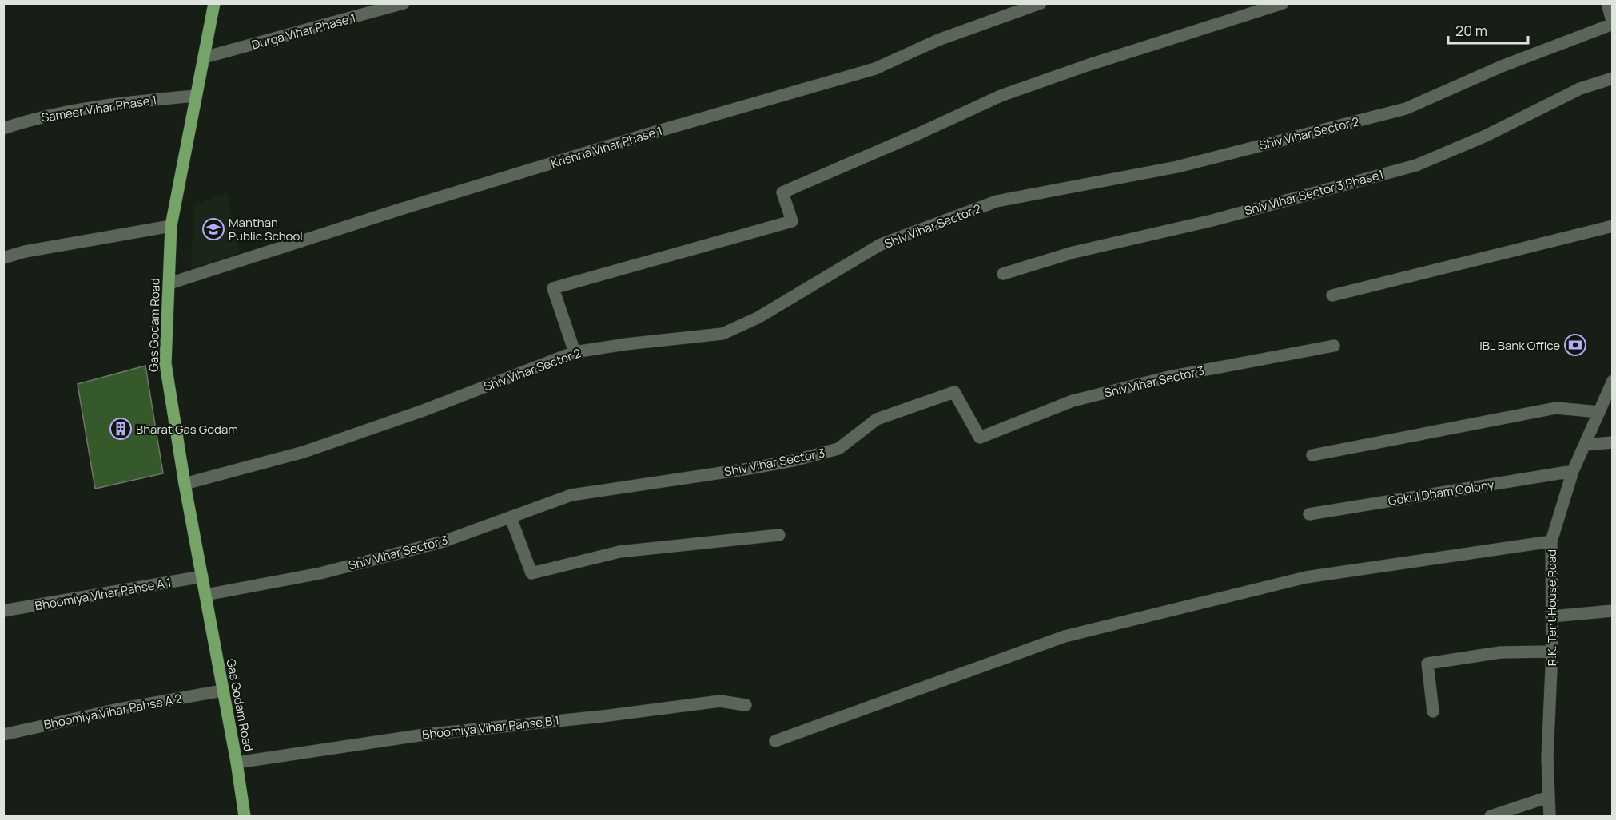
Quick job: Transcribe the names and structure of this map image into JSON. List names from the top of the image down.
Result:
{
  "streets": {
    "main road": ["Gas Godam Road"],
    "street": [
      "Durga Vihar Phase 1",
      "Sameer Vihar Phase 1",
      "Shiv Vihar Sector 2",
      "Krishna Vihar Phase 1",
      "Shiv Vihar Sector 3 Phase1",
      "Shiv Vihar Sector 3",
      "Gokul Dham Colony",
      "Bhoomiya Vihar Pahse A 1",
      "R.K. Tent House Road",
      "Bhoomiya Vihar Pahse A 2",
      "Bhoomiya Vihar Pahse B 1"
    ]
  },
  "crossings": [
    ["Durga Vihar Phase 1", "Gas Godam Road"],
    ["Sameer Vihar Phase 1", "Gas Godam Road"],
    ["Shiv Vihar Sector 2", "Gas Godam Road"],
    ["Krishna Vihar Phase 1", "Gas Godam Road"],
    ["Gas Godam Road", "Shiv Vihar Sector 3"],
    ["Gas Godam Road", "Bhoomiya Vihar Pahse A 1"],
    ["Gas Godam Road", "Bhoomiya Vihar Pahse A 2"],
    ["Gas Godam Road", "Bhoomiya Vihar Pahse B 1"],
    ["Gokul Dham Colony", "R.K. Tent House Road"]
  ],
  "places": {
    "school or university": ["Manthan Public School"],
    "bank": ["IBL Bank Office"],
    "building": ["Bharat Gas Godam"]
  },
  "scale_bar": "20 m"
}
